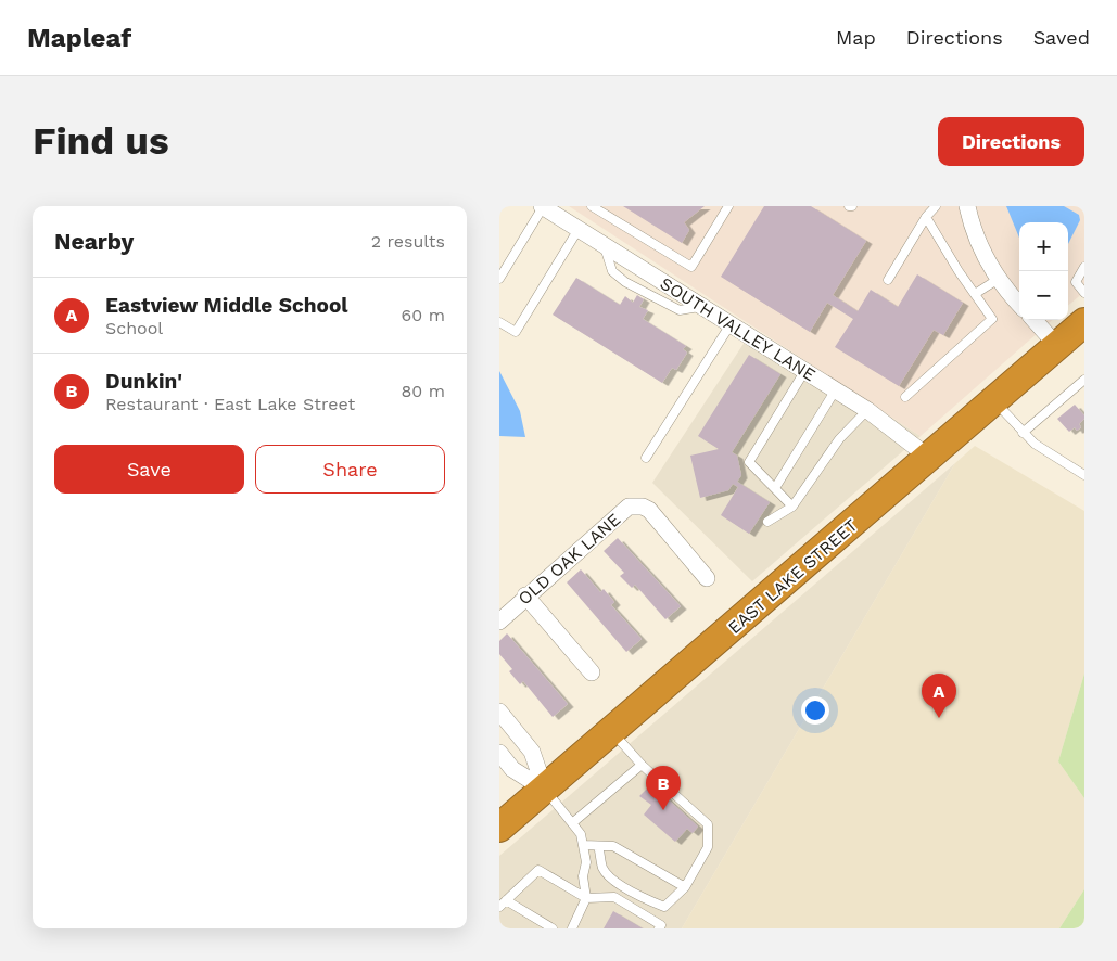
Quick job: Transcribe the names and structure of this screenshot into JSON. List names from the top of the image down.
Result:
{
  "streets": {
    "highway": ["EAST LAKE STREET"],
    "street": ["SOUTH VALLEY LANE", "OLD OAK LANE"]
  },
  "crossings": [
    ["SOUTH VALLEY LANE", "EAST LAKE STREET"]
  ],
  "page": {
    "header": "Mapleaf",
    "nav": ["Map", "Directions", "Saved"],
    "buttons": [
      "Directions",
      ["Save", "Share"]
    ],
    "title": "Find us",
    "heading": ["Nearby", "2 results"],
    "map_buttons": ["+", "−"],
    "list": [
      {
        "mark": "A",
        "name": "Eastview Middle School",
        "note": "School",
        "value": "60 m"
      },
      {
        "mark": "B",
        "name": "Dunkin'",
        "note": "Restaurant · East Lake Street",
        "value": "80 m"
      }
    ],
    "pins": ["A", "B"]
  }
}
